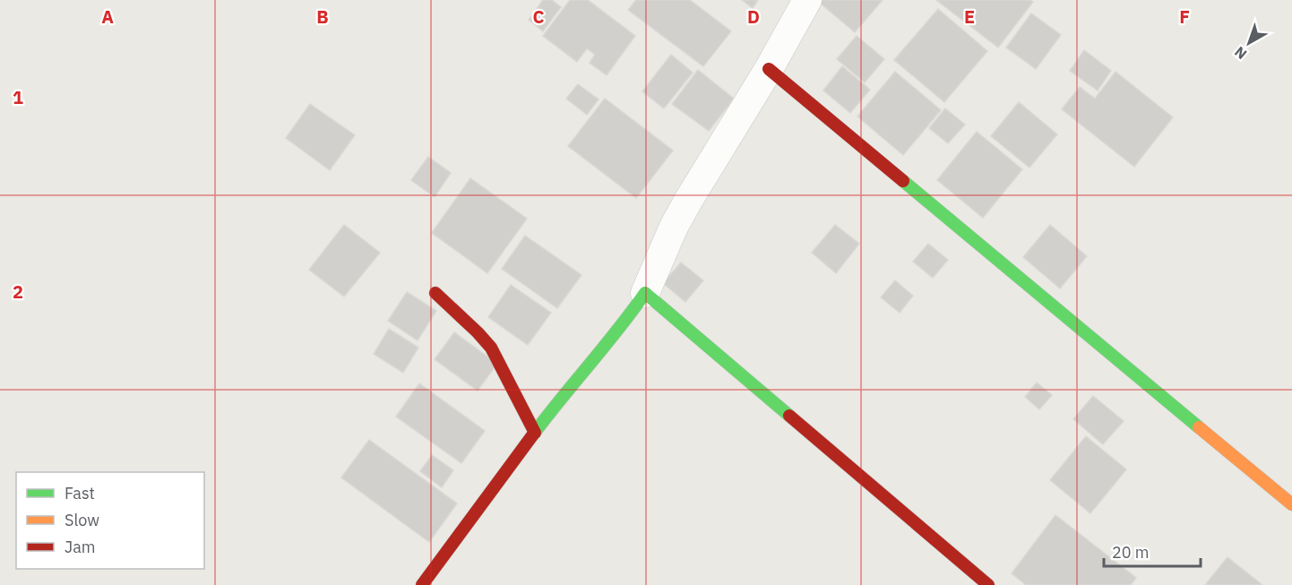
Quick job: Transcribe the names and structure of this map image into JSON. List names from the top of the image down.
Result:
{
  "legend": ["Fast", "Slow", "Jam"],
  "scale_bar": "20 m",
  "north": "bottom left",
  "grid": {
    "columns": [
      "A",
      "B",
      "C",
      "D",
      "E",
      "F"
    ],
    "rows": ["1", "2"]
  }
}
